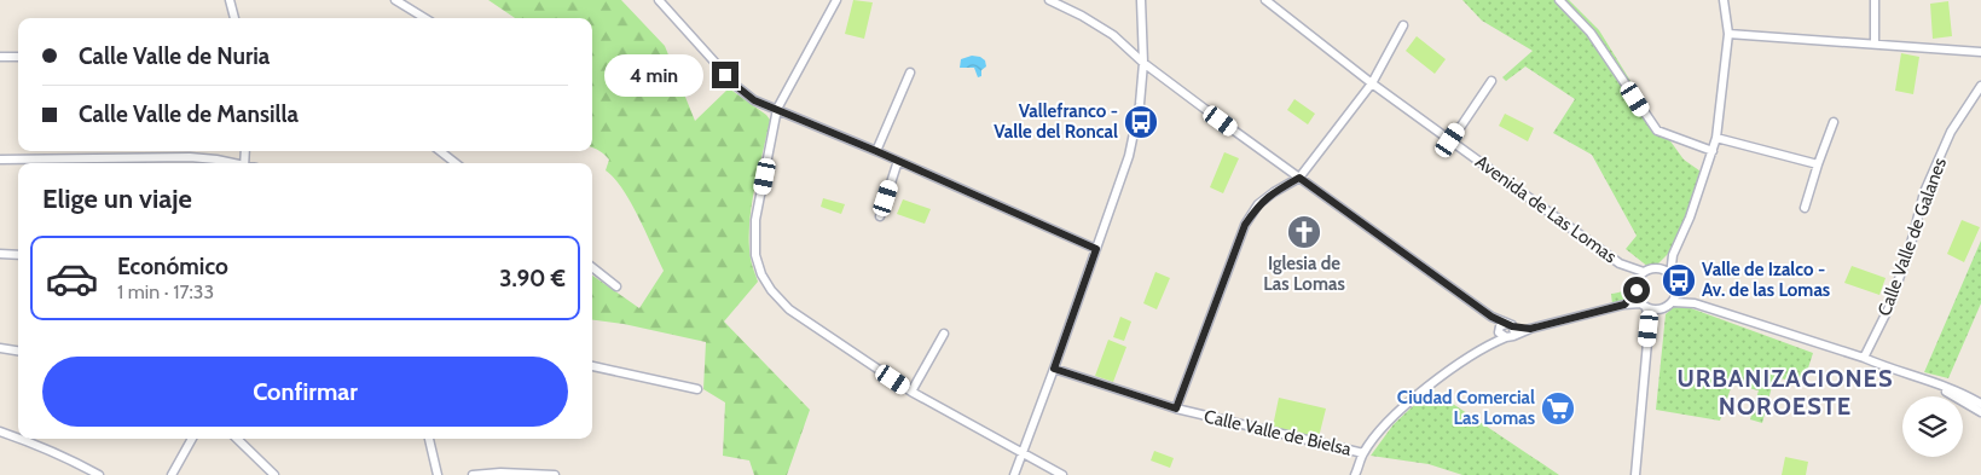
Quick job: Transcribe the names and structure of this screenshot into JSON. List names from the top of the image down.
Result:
{
  "streets": {
    "street": ["Avenida de Las Lomas", "Calle Valle de Galanes", "Calle Valle de Bielsa"]
  },
  "districts": ["URBANIZACIONES NOROESTE"],
  "places": {
    "bus stop": ["Vallefranco - Valle del Roncal", "Valle de Izalco - Av. de las Lomas"],
    "church": ["Iglesia de Las Lomas"],
    "supermarket": ["Ciudad Comercial Las Lomas"]
  },
  "page": {
    "banner": ["Calle Valle de Nuria", "Calle Valle de Mansilla"],
    "bubble": "4 min",
    "heading": "Elige un viaje",
    "list": [
      {
        "name": "Económico",
        "note": "1 min · 17:33",
        "value": "3.90 €"
      }
    ],
    "buttons": "Confirmar"
  }
}
